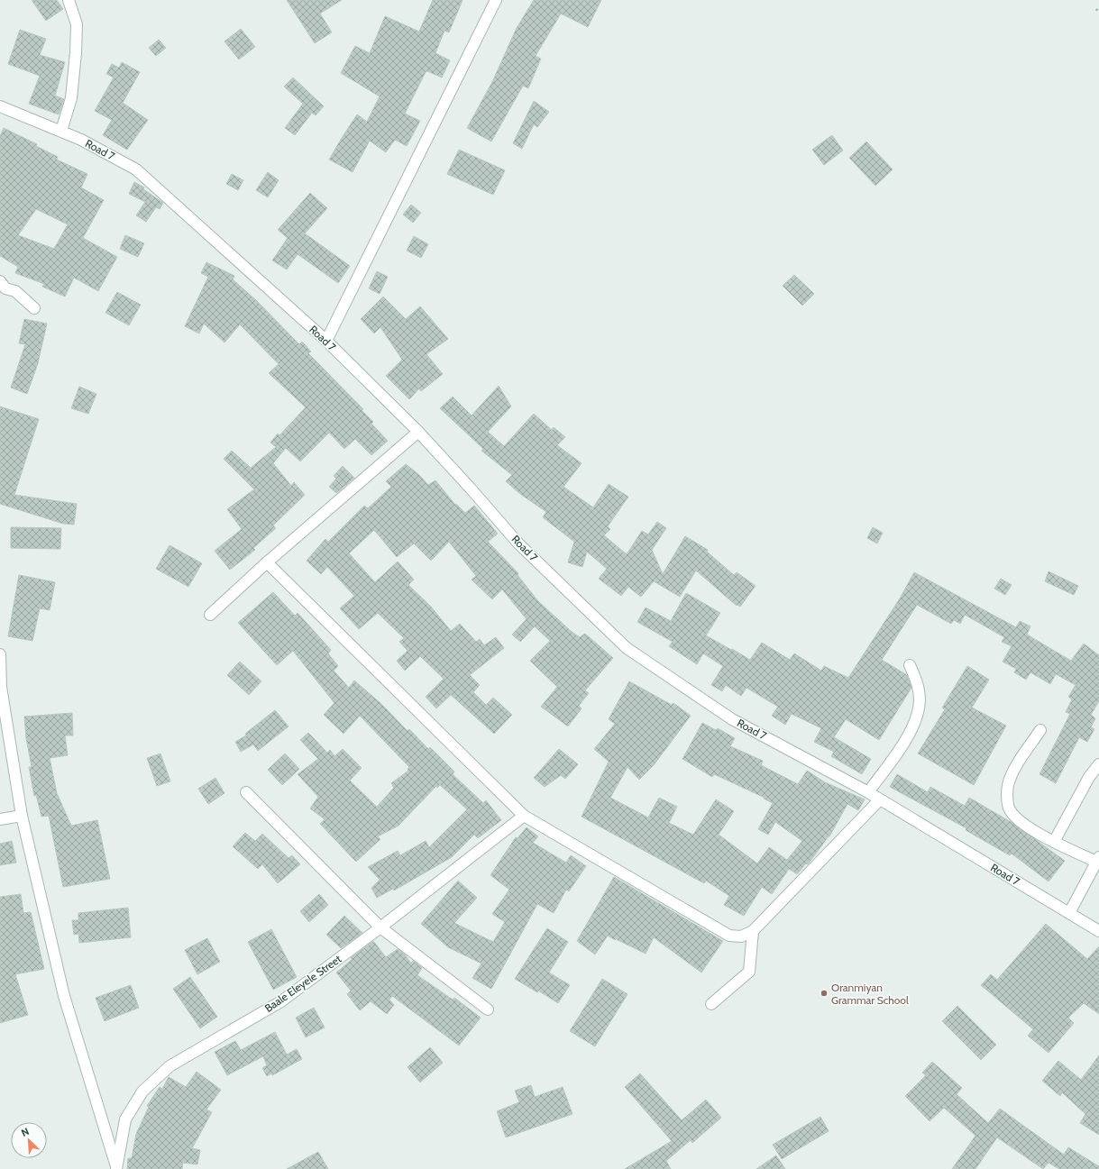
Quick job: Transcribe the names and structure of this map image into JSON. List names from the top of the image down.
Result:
{
  "streets": {
    "street": ["Road 7", "Baale Eleyele Street"]
  },
  "places": ["Oranmiyan Grammar School"],
  "north": "top left"
}
